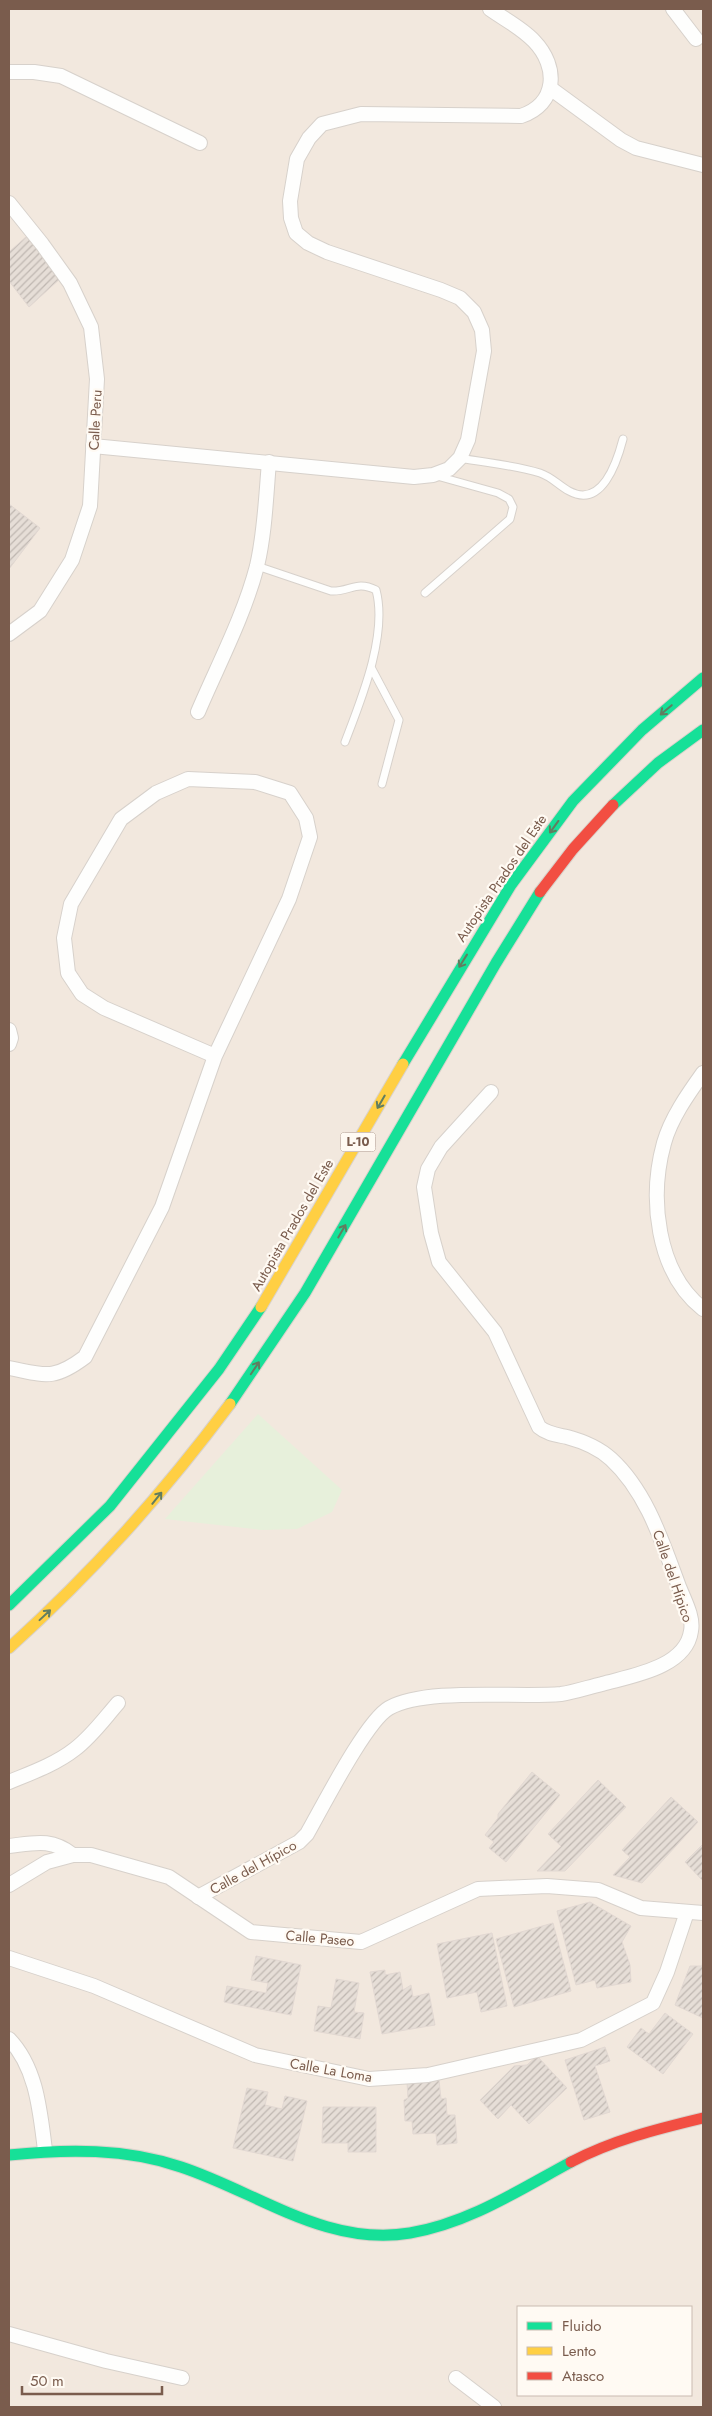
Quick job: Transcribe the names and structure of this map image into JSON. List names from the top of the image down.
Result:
{
  "streets": {
    "main road": ["Autopista Prados del Este", "L-10"],
    "street": [
      "Calle Peru",
      "Calle del Hípico",
      "Calle Paseo",
      "Calle La Loma"
    ]
  },
  "crossings": [
    ["Calle del Hípico", "Calle Paseo"],
    ["Calle Paseo", "Calle La Loma"]
  ],
  "legend": ["Fluido", "Lento", "Atasco"],
  "scale_bar": "50 m"
}
